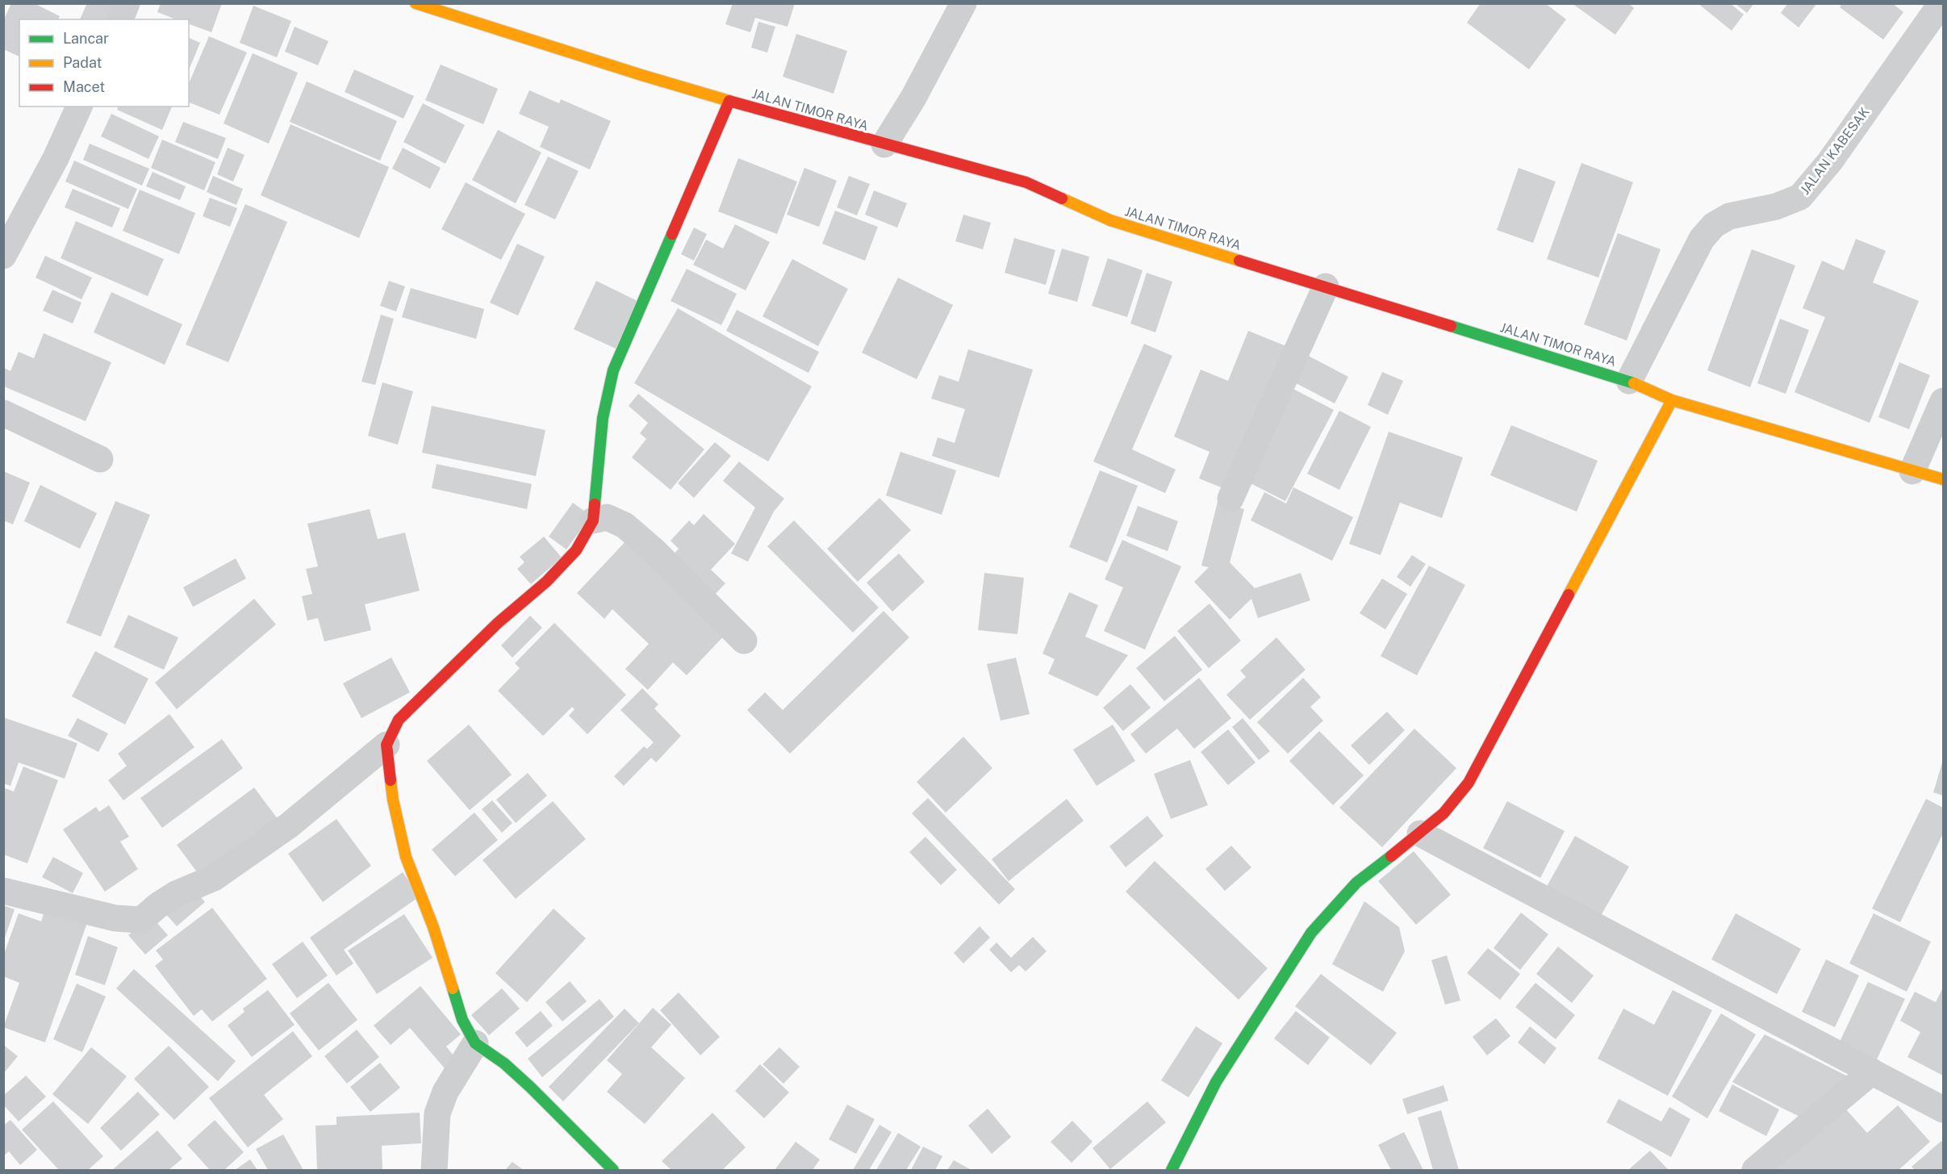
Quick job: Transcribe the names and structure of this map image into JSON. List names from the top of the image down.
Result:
{
  "streets": {
    "main road": ["JALAN TIMOR RAYA"],
    "street": ["JALAN KABESAK"]
  },
  "crossings": [
    ["JALAN TIMOR RAYA", "JALAN KABESAK"]
  ],
  "legend": ["Lancar", "Padat", "Macet"]
}
